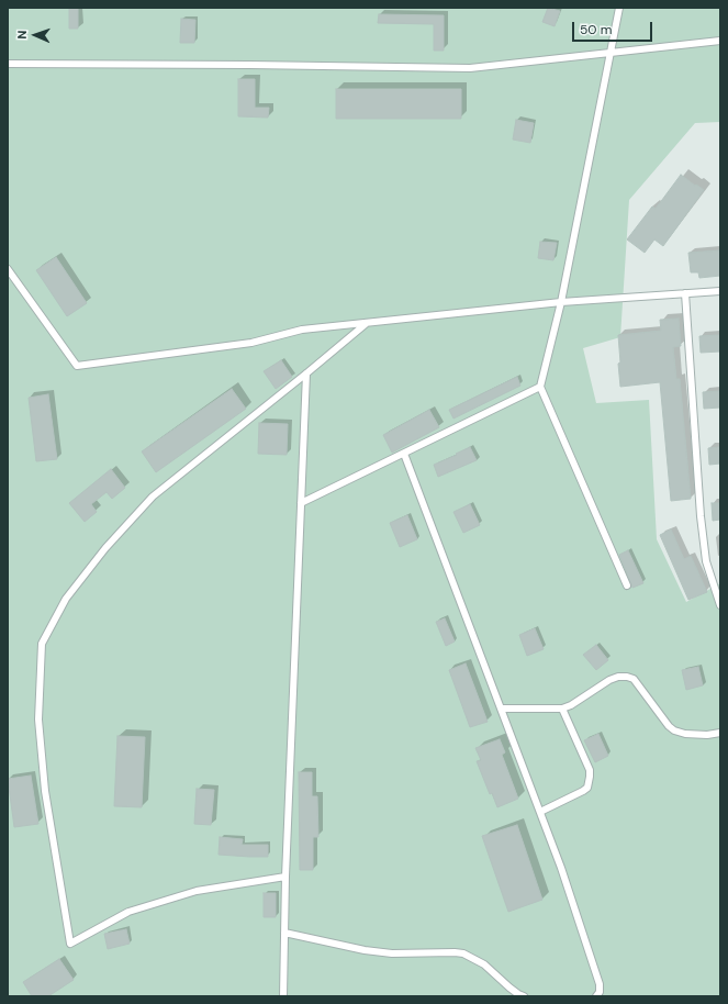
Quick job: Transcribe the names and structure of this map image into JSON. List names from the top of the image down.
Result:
{
  "scale_bar": "50 m",
  "north": "left"
}
